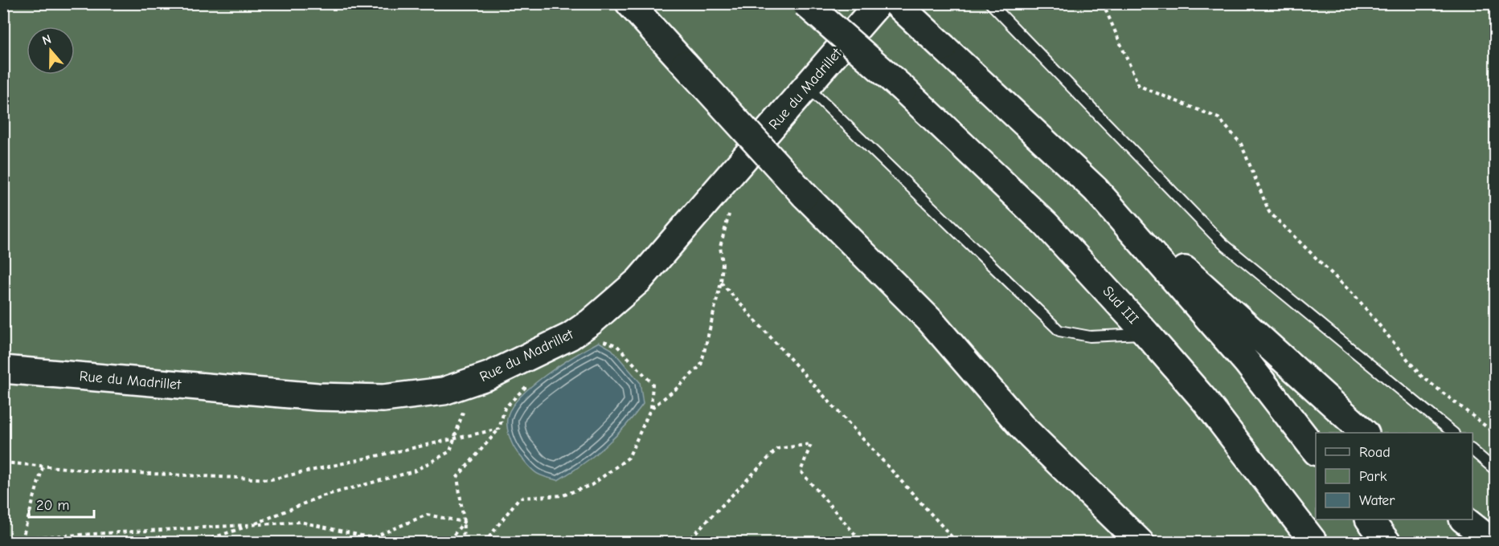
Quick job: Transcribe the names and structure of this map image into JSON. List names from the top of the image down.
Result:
{
  "streets": {
    "main road": ["Rue du Madrillet", "Sud III"]
  },
  "legend": ["Road", "Park", "Water"],
  "scale_bar": "20 m",
  "north": "top"
}
